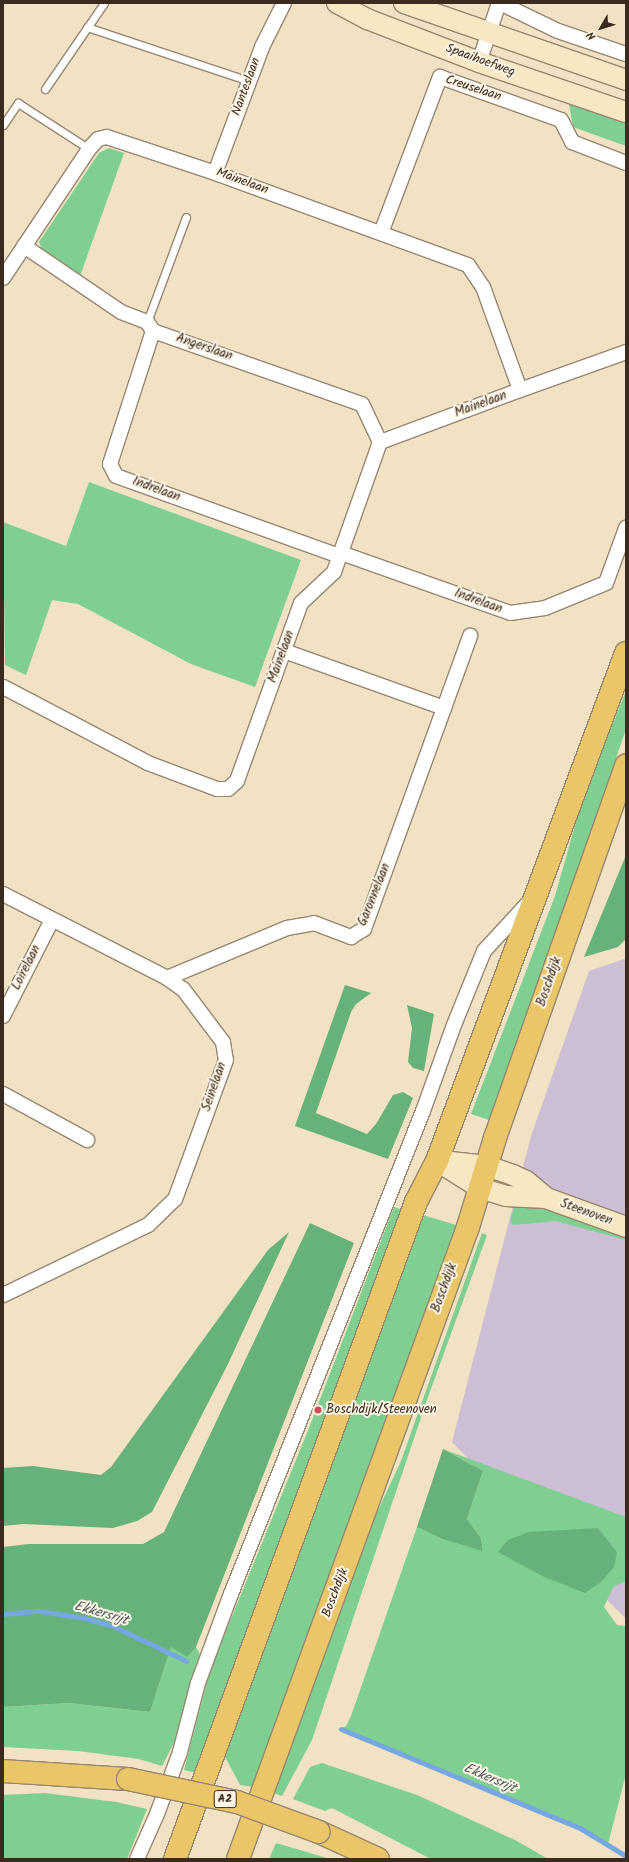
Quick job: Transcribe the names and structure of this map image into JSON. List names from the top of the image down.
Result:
{
  "streets": {
    "main road": ["Boschdijk", "A2"],
    "street": [
      "Spaaihoefweg",
      "Nanteslaan",
      "Creuselaan",
      "Mainelaan",
      "Angerslaan",
      "Indrelaan",
      "Garonnelaan",
      "Loirelaan",
      "Seinelaan",
      "Steenoven"
    ]
  },
  "crossings": [
    ["Nanteslaan", "Mainelaan"],
    ["Creuselaan", "Mainelaan"],
    ["Mainelaan", "Angerslaan"],
    ["Mainelaan", "Indrelaan"],
    ["Angerslaan", "Indrelaan"],
    ["Garonnelaan", "Seinelaan"],
    ["Loirelaan", "Seinelaan"],
    ["Boschdijk", "Steenoven"]
  ],
  "water": ["Ekkersrijt"],
  "places": ["Boschdijk/Steenoven"],
  "north": "bottom left"
}
